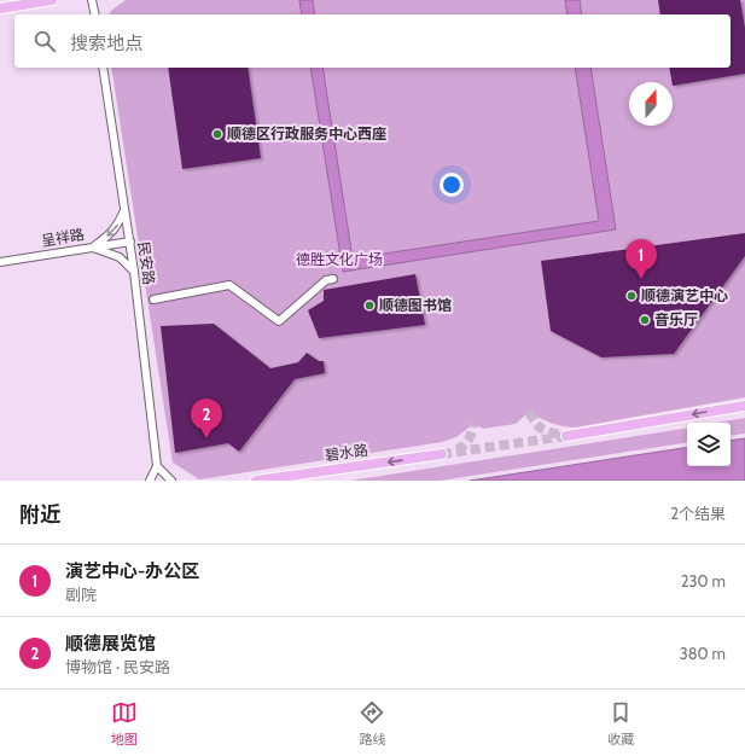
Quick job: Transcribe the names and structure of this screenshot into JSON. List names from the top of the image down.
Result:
{
  "streets": {
    "main road": ["碧水路"],
    "street": ["呈祥路", "民安路"]
  },
  "crossings": [
    ["呈祥路", "民安路"]
  ],
  "one_way": ["碧水路"],
  "parks": ["德胜文化广场"],
  "places": [
    "顺德区行政服务中心西座",
    "顺德演艺中心",
    "顺德图书馆",
    "音乐厅"
  ],
  "north": "top",
  "page": {
    "search": "搜索地点",
    "pins": ["1", "2"],
    "heading": ["附近", "2个结果"],
    "list": [
      {
        "mark": "1",
        "name": "演艺中心-办公区",
        "note": "剧院",
        "value": "230 m"
      },
      {
        "mark": "2",
        "name": "顺德展览馆",
        "note": "博物馆 · 民安路",
        "value": "380 m"
      }
    ],
    "nav": ["地图", "路线", "收藏"]
  }
}
